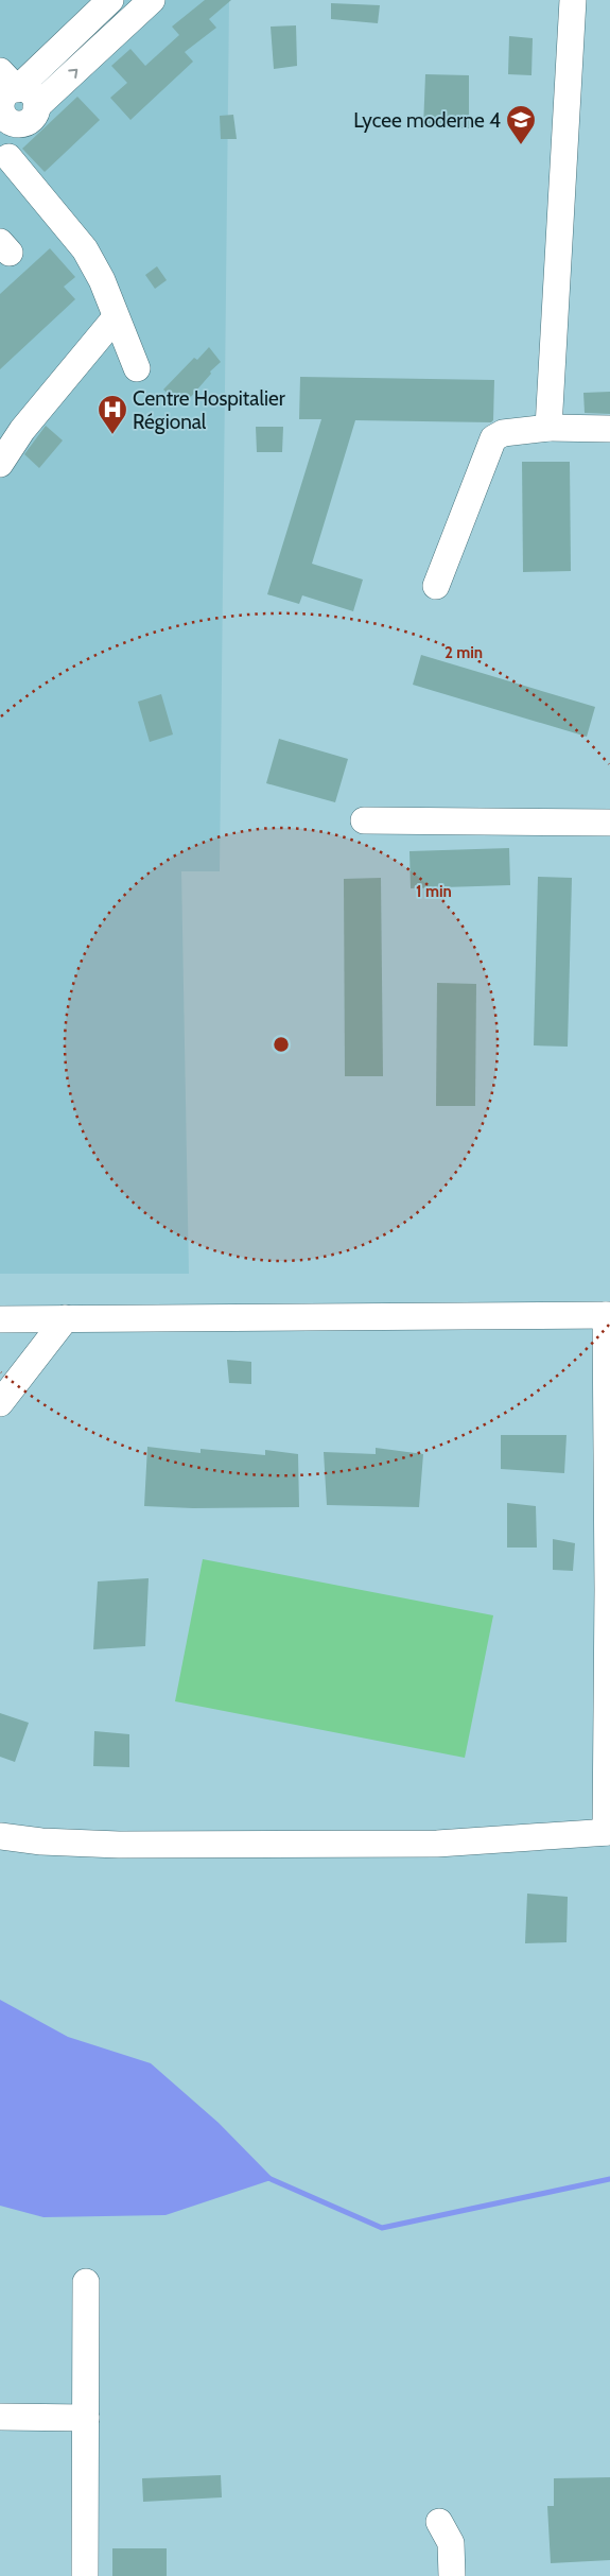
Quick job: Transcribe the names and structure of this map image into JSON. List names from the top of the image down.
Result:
{
  "places": {
    "school or university": ["Lycee moderne 4"],
    "hospital": ["Centre Hospitalier Régional"]
  },
  "rings": ["2 min", "1 min"]
}
